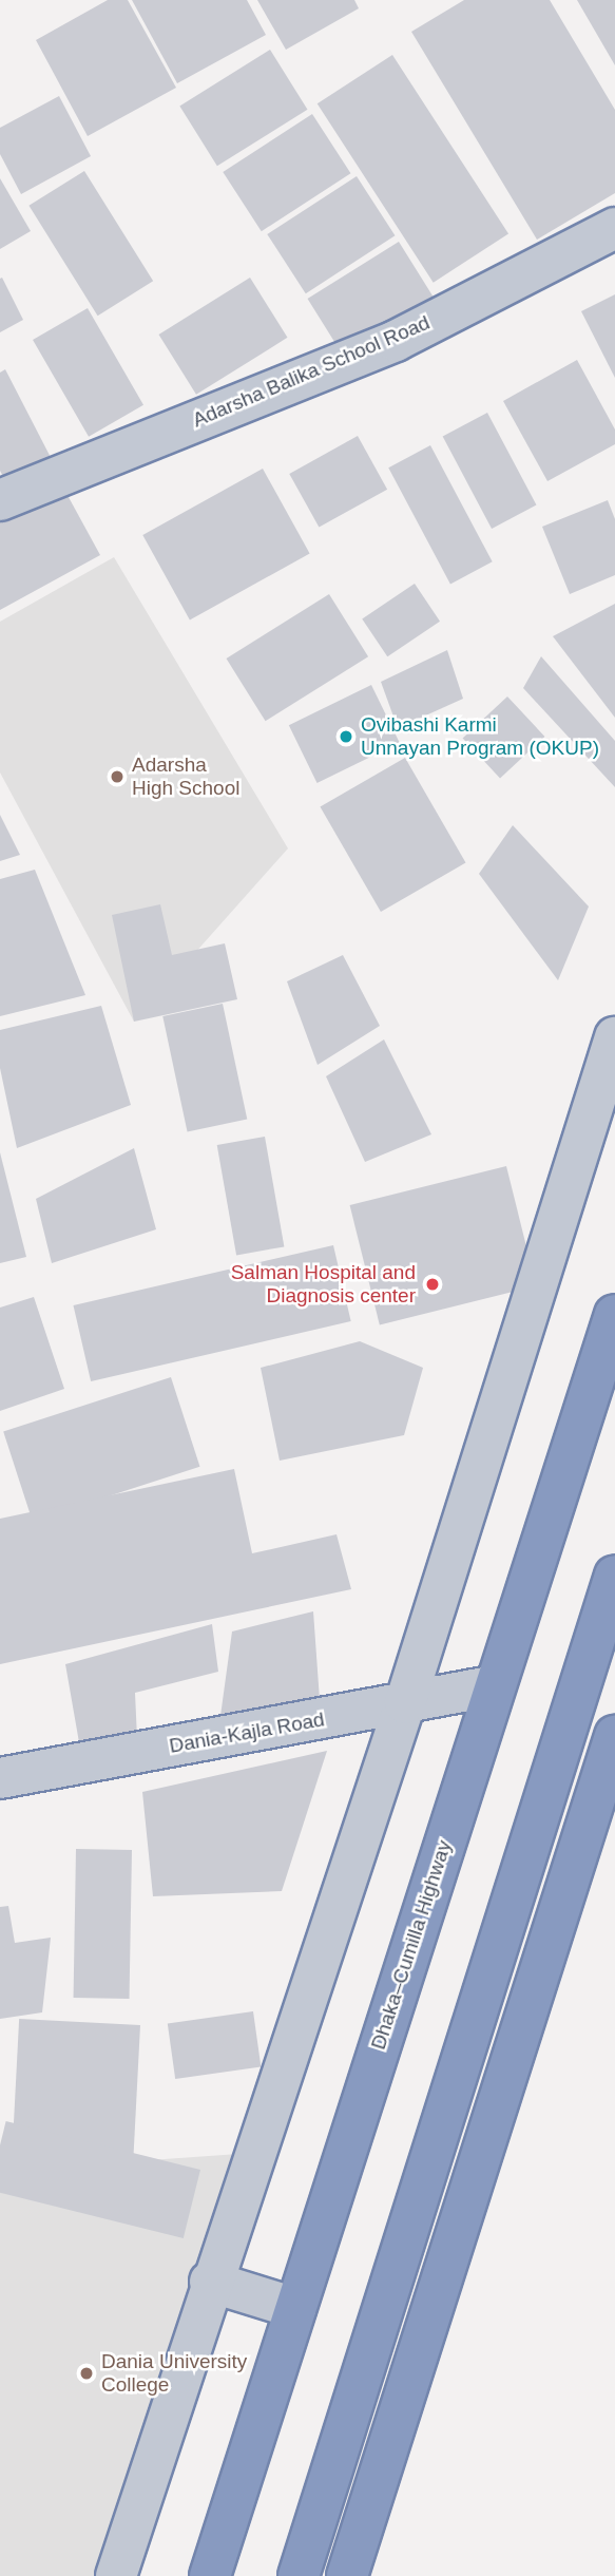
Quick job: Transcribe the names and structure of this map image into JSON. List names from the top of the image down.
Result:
{
  "streets": {
    "highway": ["Dhaka–Cumilla Highway"],
    "street": ["Adarsha Balika School Road", "Dania-Kajla Road"]
  },
  "crossings": [
    ["Dania-Kajla Road", "Dhaka–Cumilla Highway"]
  ],
  "places": [
    "Ovibashi Karmi Unnayan Program (OKUP)",
    "Adarsha High School",
    "Salman Hospital and Diagnosis center",
    "Dania University College"
  ]
}
